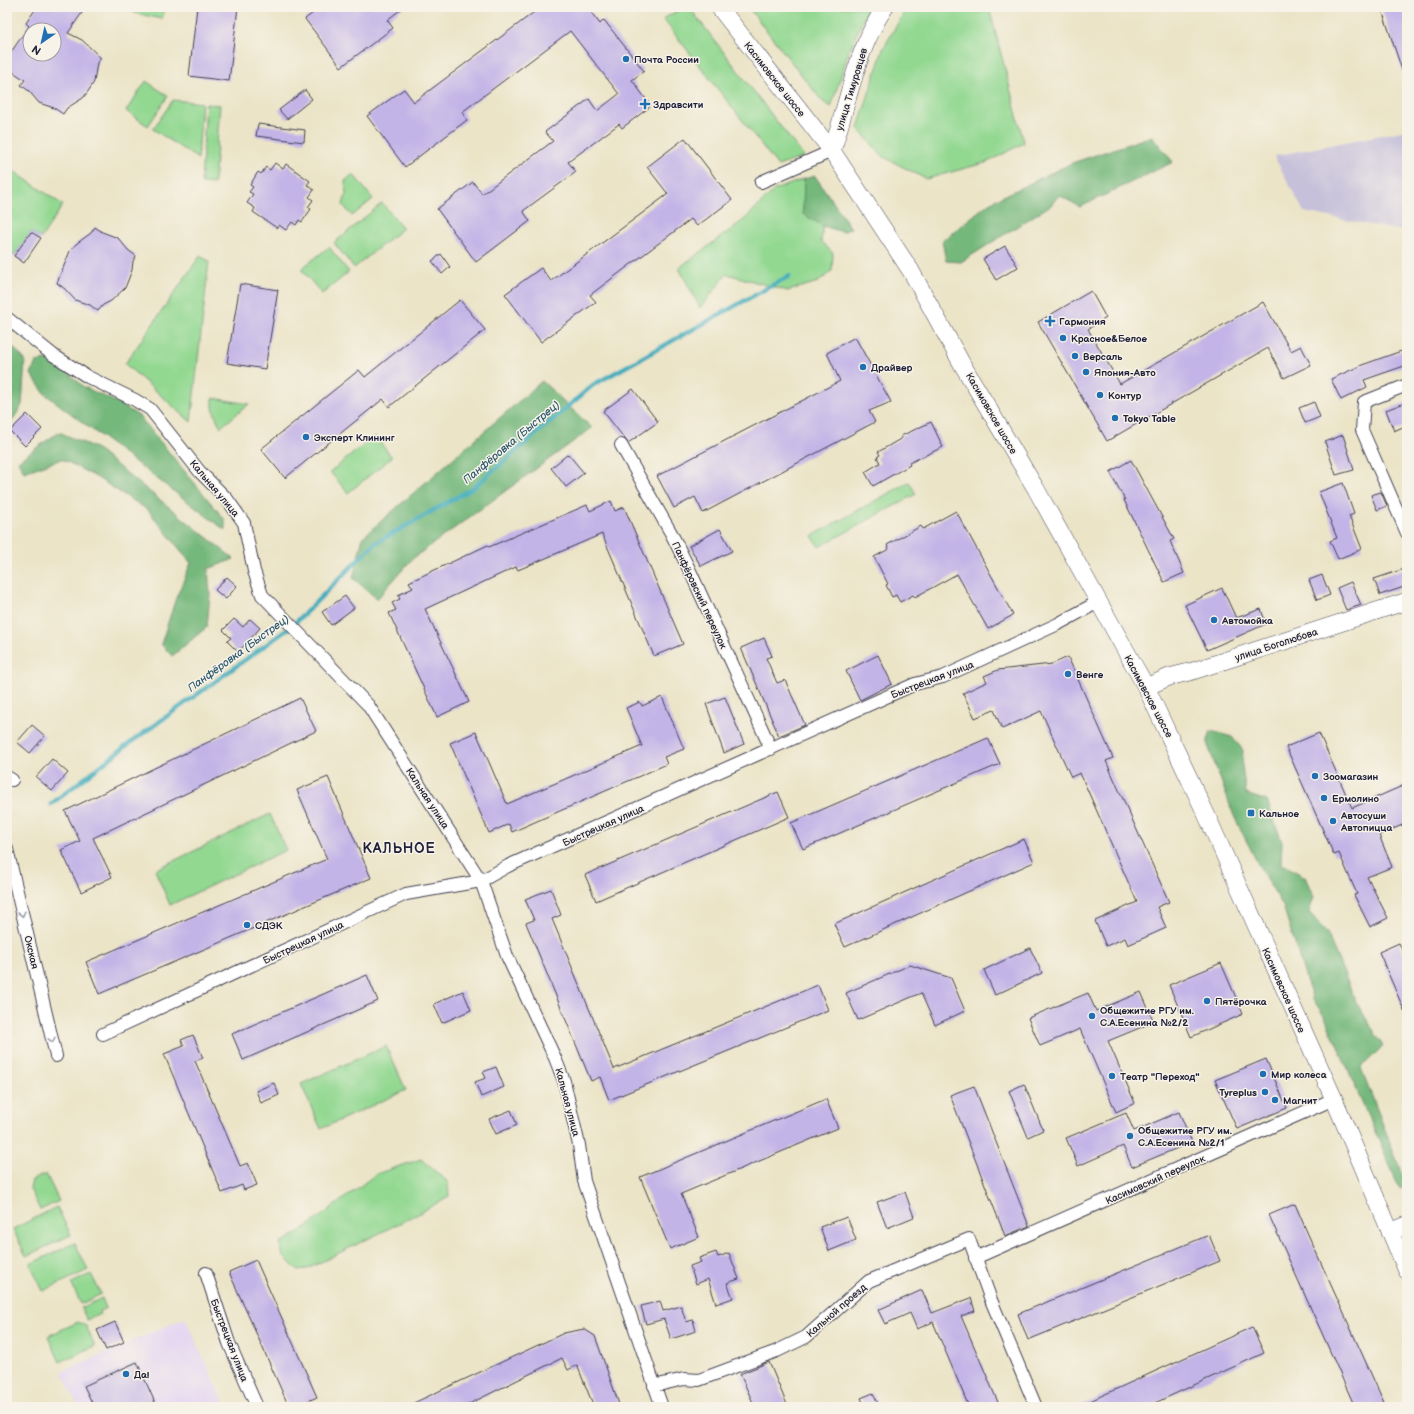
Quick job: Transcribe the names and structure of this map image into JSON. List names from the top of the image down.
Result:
{
  "streets": {
    "main road": ["Касимовское шоссе", "улица Тимуровцев", "улица Боголюбова"],
    "street": [
      "Кальная улица",
      "Панфёровский переулок",
      "Быстрецкая улица",
      "Окская",
      "Касимовский переулок",
      "Кальной проезд"
    ]
  },
  "crossings": [
    ["Касимовское шоссе", "улица Тимуровцев"],
    ["Касимовское шоссе", "улица Боголюбова"],
    ["Касимовское шоссе", "Быстрецкая улица"],
    ["Касимовское шоссе", "Касимовский переулок"],
    ["Кальная улица", "Быстрецкая улица"],
    ["Кальная улица", "Кальной проезд"],
    ["Панфёровский переулок", "Быстрецкая улица"],
    ["Касимовский переулок", "Кальной проезд"]
  ],
  "one_way": ["Окская"],
  "districts": ["КАЛЬНОЕ"],
  "water": ["Панфёровка (Быстрец)"],
  "places": {
    "other": [
      "Почта России",
      "Красное&Белое",
      "Версаль",
      "Драйвер",
      "Япония-Авто",
      "Контур",
      "Tokyo Table",
      "Эксперт Клининг",
      "Автомойка",
      "Венге",
      "Зоомагазин",
      "Ермолино",
      "Автосуши Автопицца",
      "СДЭК",
      "Пятёрочка",
      "Общежитие РГУ им. С.А.Есенина №2/2",
      "Мир колеса",
      "Театр \"Переход\"",
      "Tyreplus",
      "Магнит",
      "Общежитие РГУ им. С.А.Есенина №2/1",
      "Да!"
    ],
    "health": ["Здравсити", "Гармония"],
    "transit": ["Кальное"]
  },
  "north": "bottom left"
}
